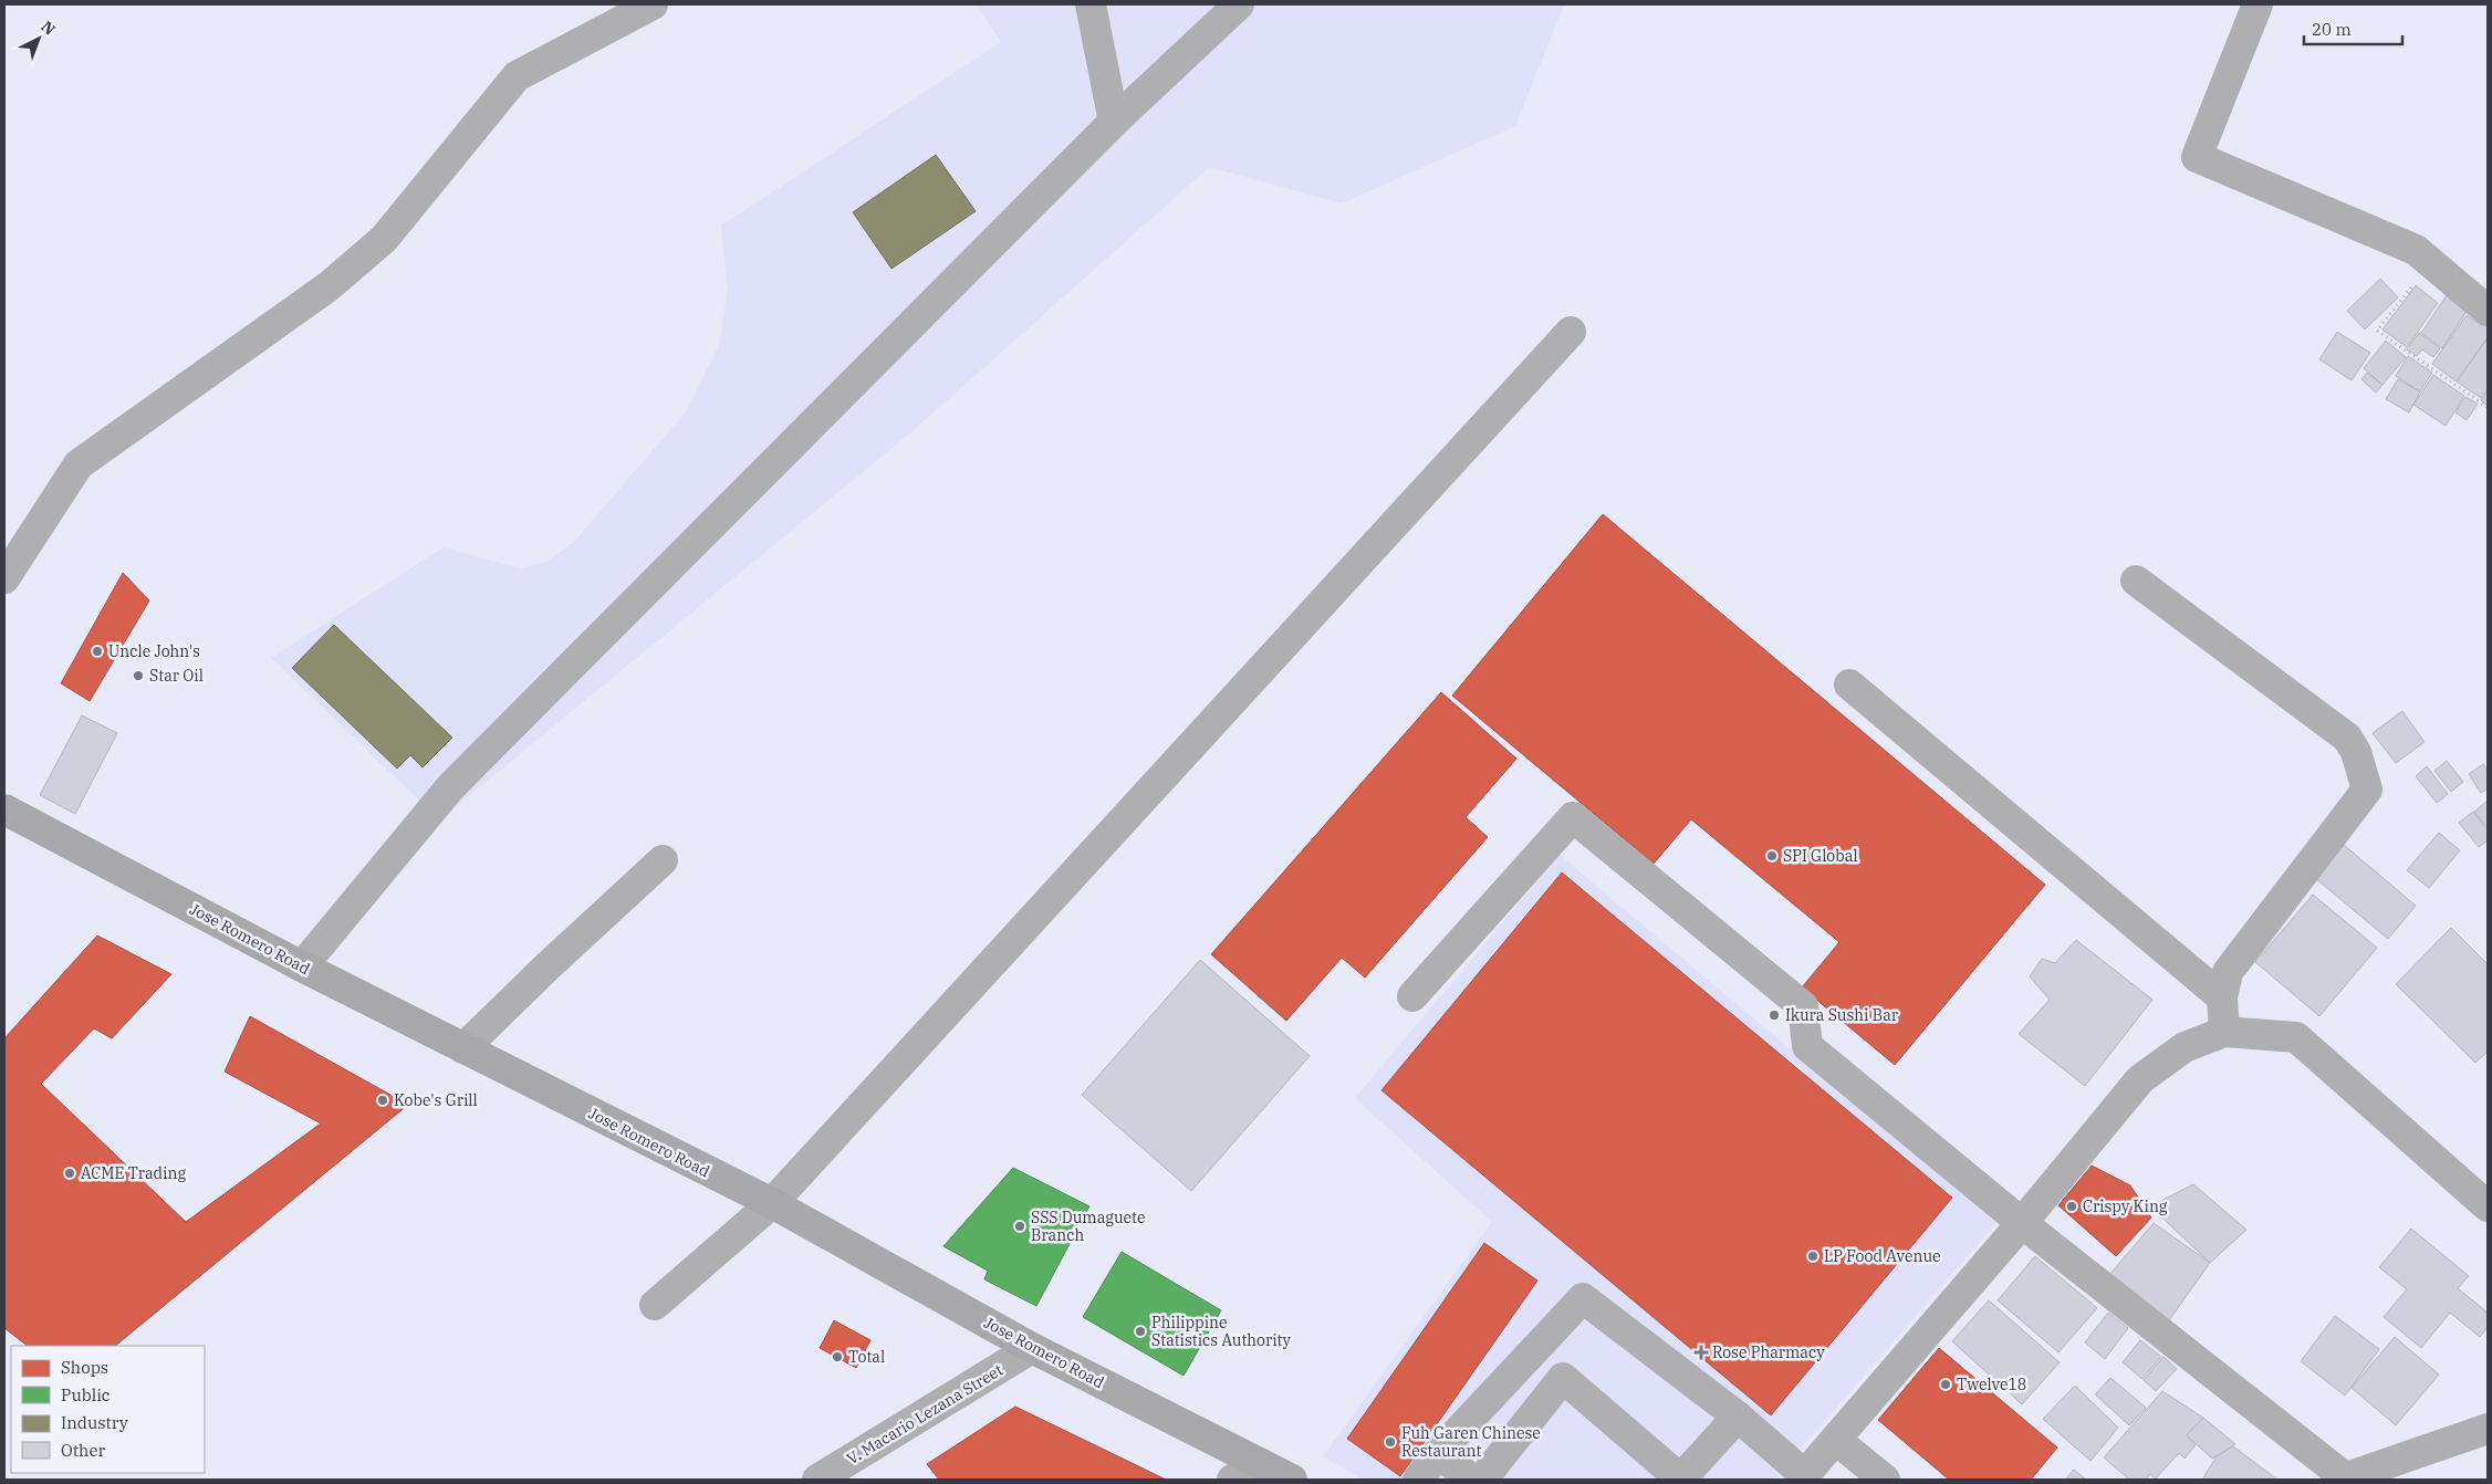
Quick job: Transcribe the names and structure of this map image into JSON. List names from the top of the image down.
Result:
{
  "streets": {
    "main road": ["Jose Romero Road"],
    "street": ["V. Macario Lezana Street"]
  },
  "crossings": [
    ["Jose Romero Road", "V. Macario Lezana Street"]
  ],
  "places": {
    "other": [
      "Uncle John's",
      "Star Oil",
      "SPI Global",
      "Ikura Sushi Bar",
      "Kobe's Grill",
      "ACME Trading",
      "Crispy King",
      "SSS Dumaguete Branch",
      "LP Food Avenue",
      "Philippine Statistics Authority",
      "Total",
      "Twelve18",
      "Fuh Garen Chinese Restaurant"
    ],
    "health": ["Rose Pharmacy"]
  },
  "legend": [
    "Shops",
    "Public",
    "Industry",
    "Other"
  ],
  "scale_bar": "20 m",
  "north": "top right"
}
